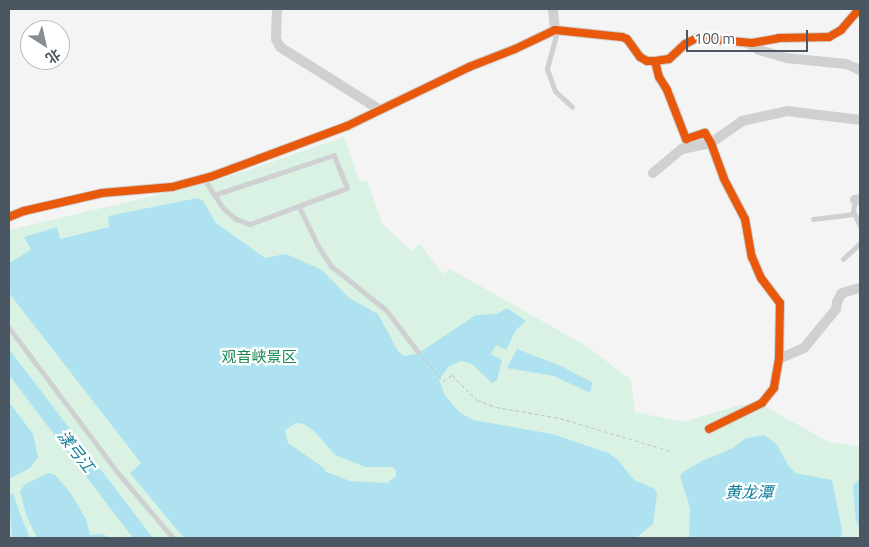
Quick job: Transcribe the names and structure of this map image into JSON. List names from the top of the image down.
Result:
{
  "water": ["漾弓江", "黄龙潭"],
  "parks": ["观音峡景区"],
  "scale_bar": "100 m",
  "north": "bottom right"
}
